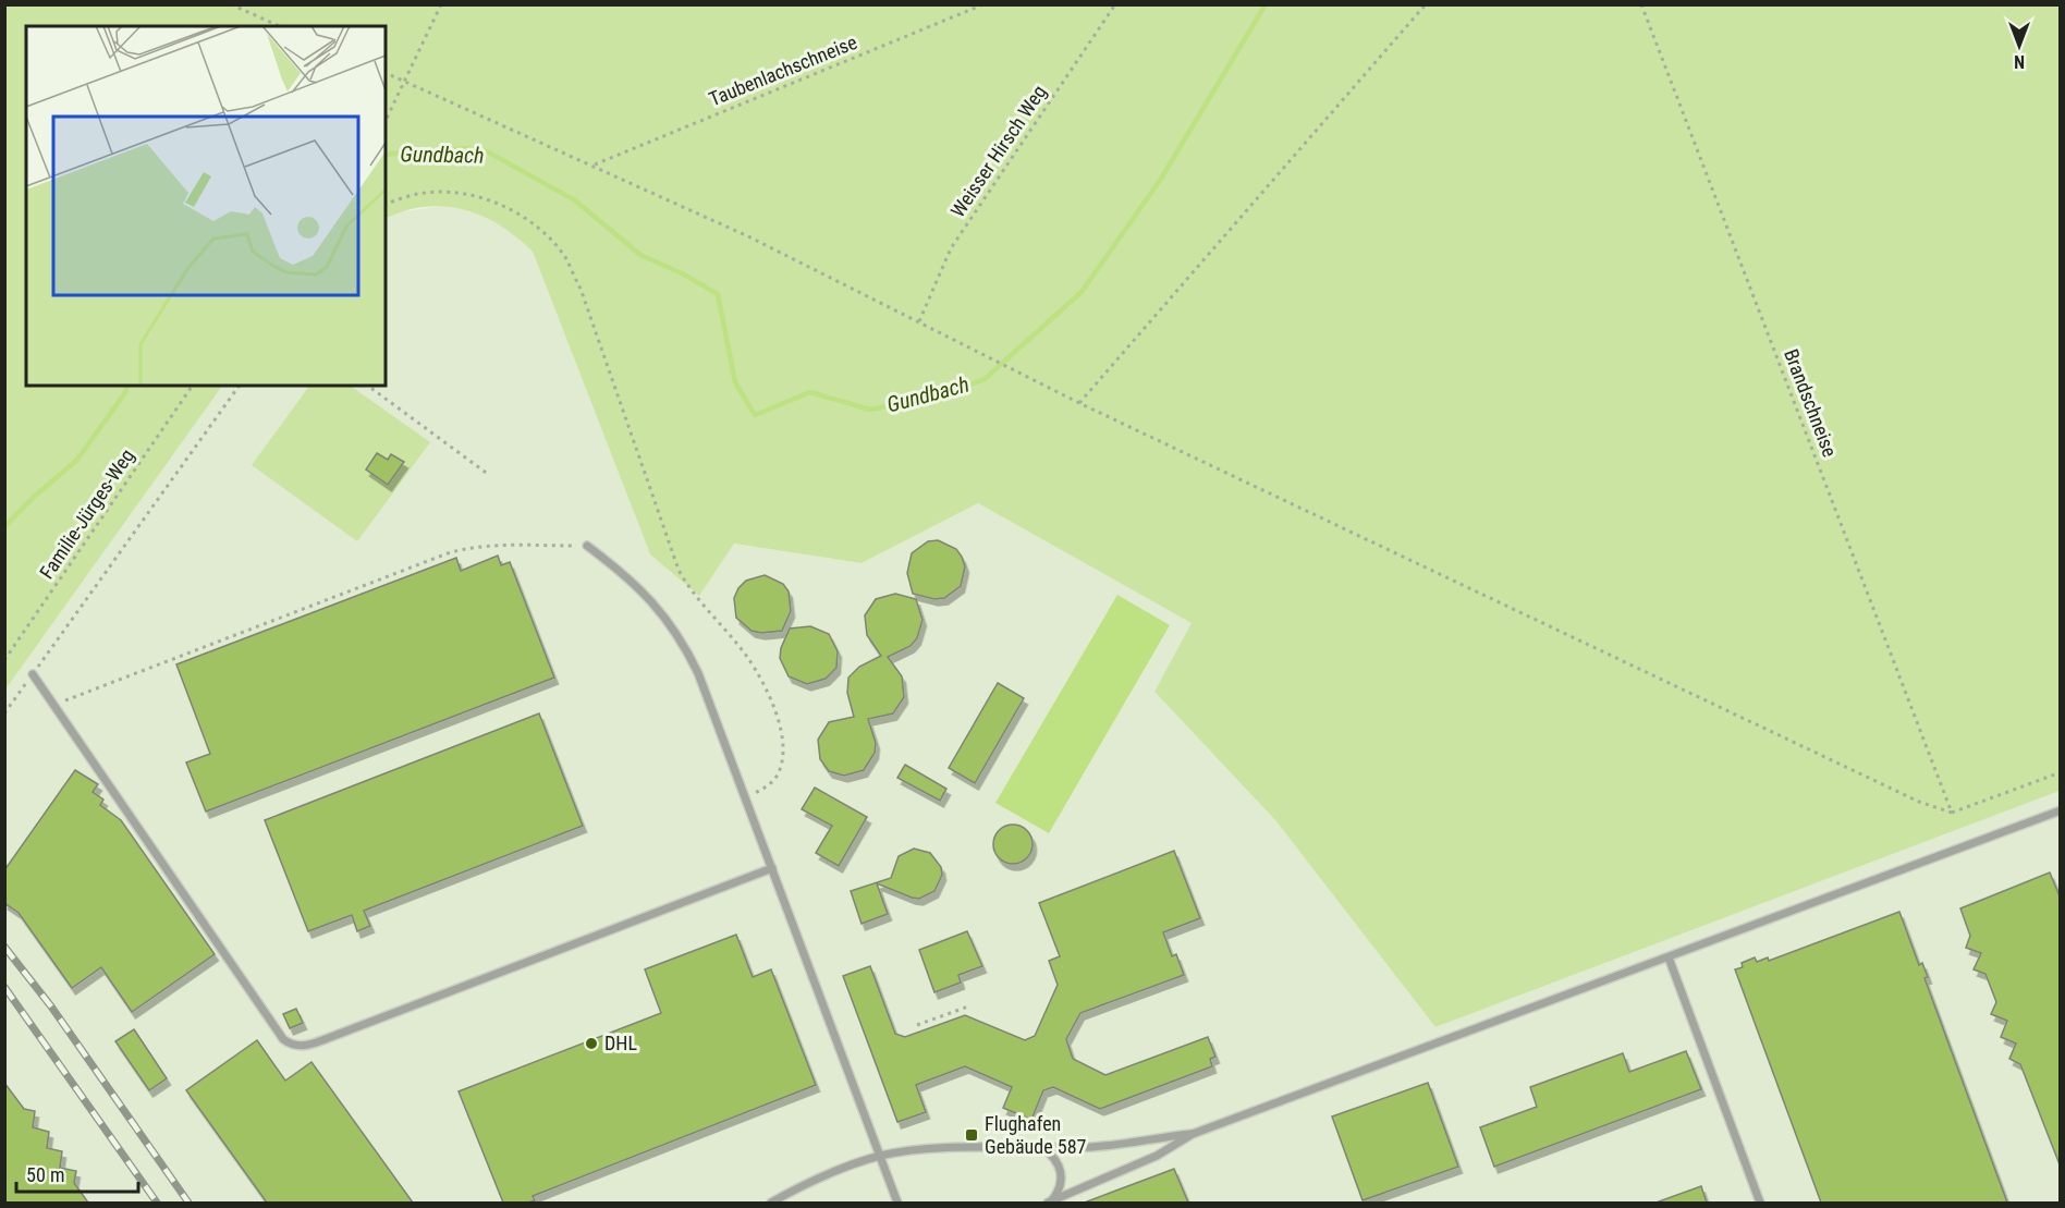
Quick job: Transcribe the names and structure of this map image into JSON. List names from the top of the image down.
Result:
{
  "streets": {
    "path": [
      "Taubenlachschneise",
      "Weisser Hirsch Weg",
      "Brandschneise",
      "Familie-Jürges-Weg"
    ]
  },
  "water": ["Gundbach"],
  "places": {
    "other": ["DHL"],
    "transit": ["Flughafen Gebäude 587"]
  },
  "scale_bar": "50 m",
  "north": "bottom"
}
